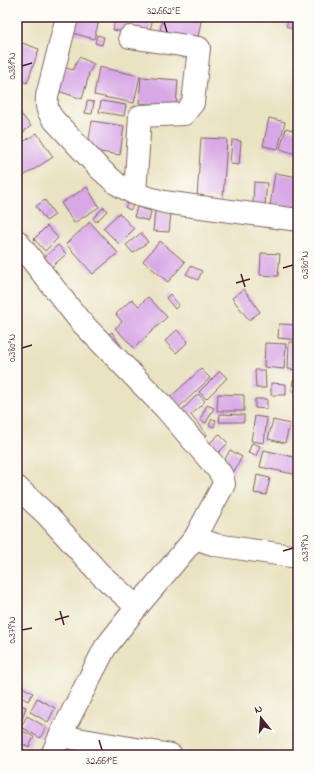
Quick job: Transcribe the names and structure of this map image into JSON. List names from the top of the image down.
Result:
{
  "north": "top",
  "coordinates": [
    "32.662°E",
    "0.381°N",
    "0.380°N",
    "0.379°N",
    "32.661°E"
  ]
}
